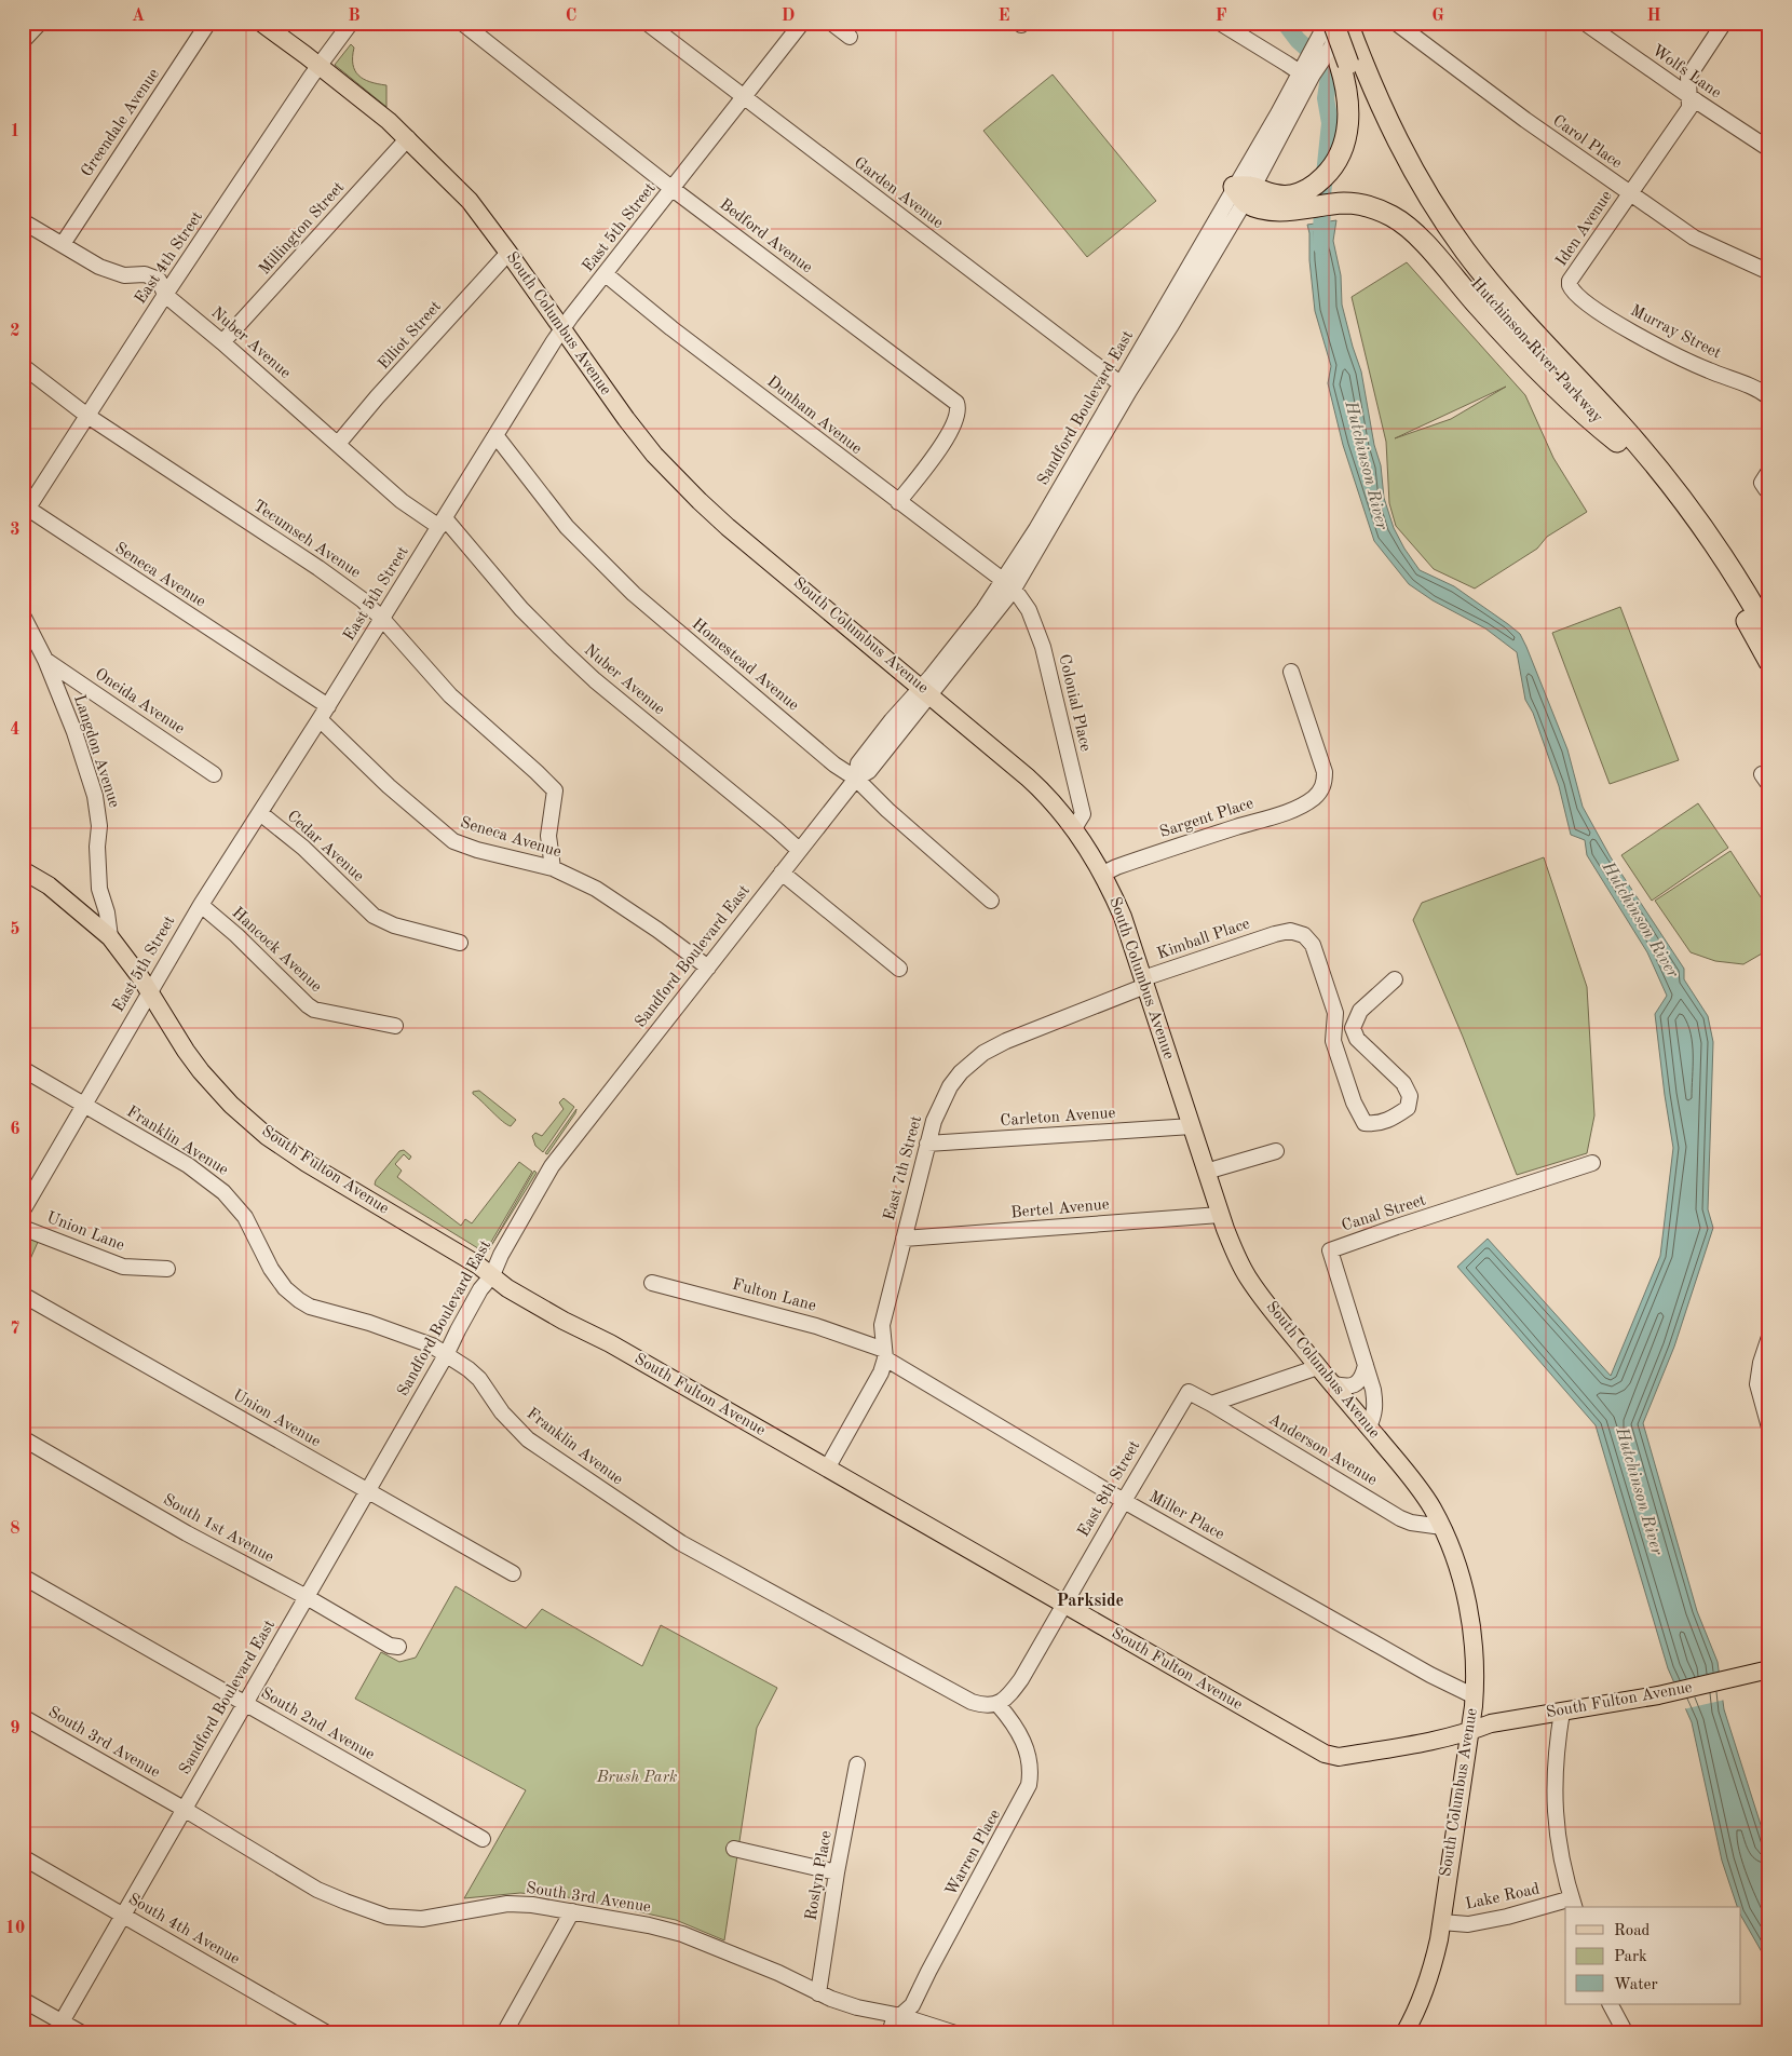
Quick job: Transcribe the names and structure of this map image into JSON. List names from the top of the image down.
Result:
{
  "streets": {
    "highway": ["Hutchinson River Parkway"],
    "main road": ["South Columbus Avenue", "South Fulton Avenue"],
    "street": [
      "Wolfs Lane",
      "Greendale Avenue",
      "Carol Place",
      "Garden Avenue",
      "East 5th Street",
      "Millington Street",
      "Iden Avenue",
      "Bedford Avenue",
      "East 4th Street",
      "Murray Street",
      "Elliot Street",
      "Nuber Avenue",
      "Sandford Boulevard East",
      "Dunham Avenue",
      "Tecumseh Avenue",
      "Seneca Avenue",
      "Homestead Avenue",
      "Oneida Avenue",
      "Colonial Place",
      "Langdon Avenue",
      "Sargent Place",
      "Cedar Avenue",
      "Kimball Place",
      "Hancock Avenue",
      "Carleton Avenue",
      "Franklin Avenue",
      "East 7th Street",
      "Bertel Avenue",
      "Canal Street",
      "Union Lane",
      "Fulton Lane",
      "Union Avenue",
      "Anderson Avenue",
      "East 8th Street",
      "Miller Place",
      "South 1st Avenue",
      "South 2nd Avenue",
      "South 3rd Avenue",
      "Warren Place",
      "Roslyn Place",
      "Lake Road",
      "South 4th Avenue"
    ]
  },
  "crossings": [
    ["Wolfs Lane", "Iden Avenue"],
    ["Greendale Avenue", "Nuber Avenue"],
    ["Carol Place", "Iden Avenue"],
    ["Garden Avenue", "East 5th Street"],
    ["Garden Avenue", "Sandford Boulevard East"],
    ["East 5th Street", "Bedford Avenue"],
    ["East 5th Street", "South Columbus Avenue"],
    ["East 5th Street", "Nuber Avenue"],
    ["East 5th Street", "Dunham Avenue"],
    ["East 5th Street", "Tecumseh Avenue"],
    ["East 5th Street", "Seneca Avenue"],
    ["East 5th Street", "Homestead Avenue"],
    ["East 5th Street", "Cedar Avenue"],
    ["East 5th Street", "Hancock Avenue"],
    ["East 5th Street", "Franklin Avenue"],
    ["East 5th Street", "South Fulton Avenue"],
    ["Millington Street", "South Columbus Avenue"],
    ["Millington Street", "Nuber Avenue"],
    ["Iden Avenue", "Murray Street"],
    ["Bedford Avenue", "Dunham Avenue"],
    ["East 4th Street", "South Columbus Avenue"],
    ["East 4th Street", "Nuber Avenue"],
    ["East 4th Street", "Tecumseh Avenue"],
    ["East 4th Street", "Seneca Avenue"],
    ["South Columbus Avenue", "Elliot Street"],
    ["South Columbus Avenue", "Sandford Boulevard East"],
    ["South Columbus Avenue", "Colonial Place"],
    ["South Columbus Avenue", "Sargent Place"],
    ["South Columbus Avenue", "Kimball Place"],
    ["South Columbus Avenue", "Carleton Avenue"],
    ["South Columbus Avenue", "East 7th Street"],
    ["South Columbus Avenue", "South Fulton Avenue"],
    ["South Columbus Avenue", "Bertel Avenue"],
    ["South Columbus Avenue", "Canal Street"],
    ["South Columbus Avenue", "Anderson Avenue"],
    ["South Columbus Avenue", "Miller Place"],
    ["South Columbus Avenue", "Lake Road"],
    ["Elliot Street", "Nuber Avenue"],
    ["Nuber Avenue", "Sandford Boulevard East"],
    ["Hutchinson River Parkway", "Sandford Boulevard East"],
    ["Sandford Boulevard East", "Dunham Avenue"],
    ["Sandford Boulevard East", "Seneca Avenue"],
    ["Sandford Boulevard East", "Homestead Avenue"],
    ["Sandford Boulevard East", "Colonial Place"],
    ["Sandford Boulevard East", "Franklin Avenue"],
    ["Sandford Boulevard East", "South Fulton Avenue"],
    ["Sandford Boulevard East", "Union Avenue"],
    ["Sandford Boulevard East", "South 1st Avenue"],
    ["Sandford Boulevard East", "South 2nd Avenue"],
    ["Sandford Boulevard East", "South 3rd Avenue"],
    ["Sandford Boulevard East", "South 4th Avenue"],
    ["Dunham Avenue", "Colonial Place"],
    ["Tecumseh Avenue", "Seneca Avenue"],
    ["Oneida Avenue", "Langdon Avenue"],
    ["Langdon Avenue", "South Fulton Avenue"],
    ["Kimball Place", "East 7th Street"],
    ["Carleton Avenue", "East 7th Street"],
    ["Franklin Avenue", "Warren Place"],
    ["East 7th Street", "South Fulton Avenue"],
    ["East 7th Street", "Bertel Avenue"],
    ["East 7th Street", "Fulton Lane"],
    ["East 7th Street", "Miller Place"],
    ["South Fulton Avenue", "East 8th Street"],
    ["Fulton Lane", "Miller Place"],
    ["Anderson Avenue", "East 8th Street"],
    ["East 8th Street", "Miller Place"],
    ["South 3rd Avenue", "Warren Place"],
    ["South 3rd Avenue", "Roslyn Place"]
  ],
  "districts": ["Parkside"],
  "water": ["Hutchinson River"],
  "parks": ["Brush Park"],
  "legend": ["Road", "Park", "Water"],
  "grid": {
    "columns": [
      "A",
      "B",
      "C",
      "D",
      "E",
      "F",
      "G",
      "H"
    ],
    "rows": [
      "1",
      "2",
      "3",
      "4",
      "5",
      "6",
      "7",
      "8",
      "9",
      "10"
    ]
  }
}
